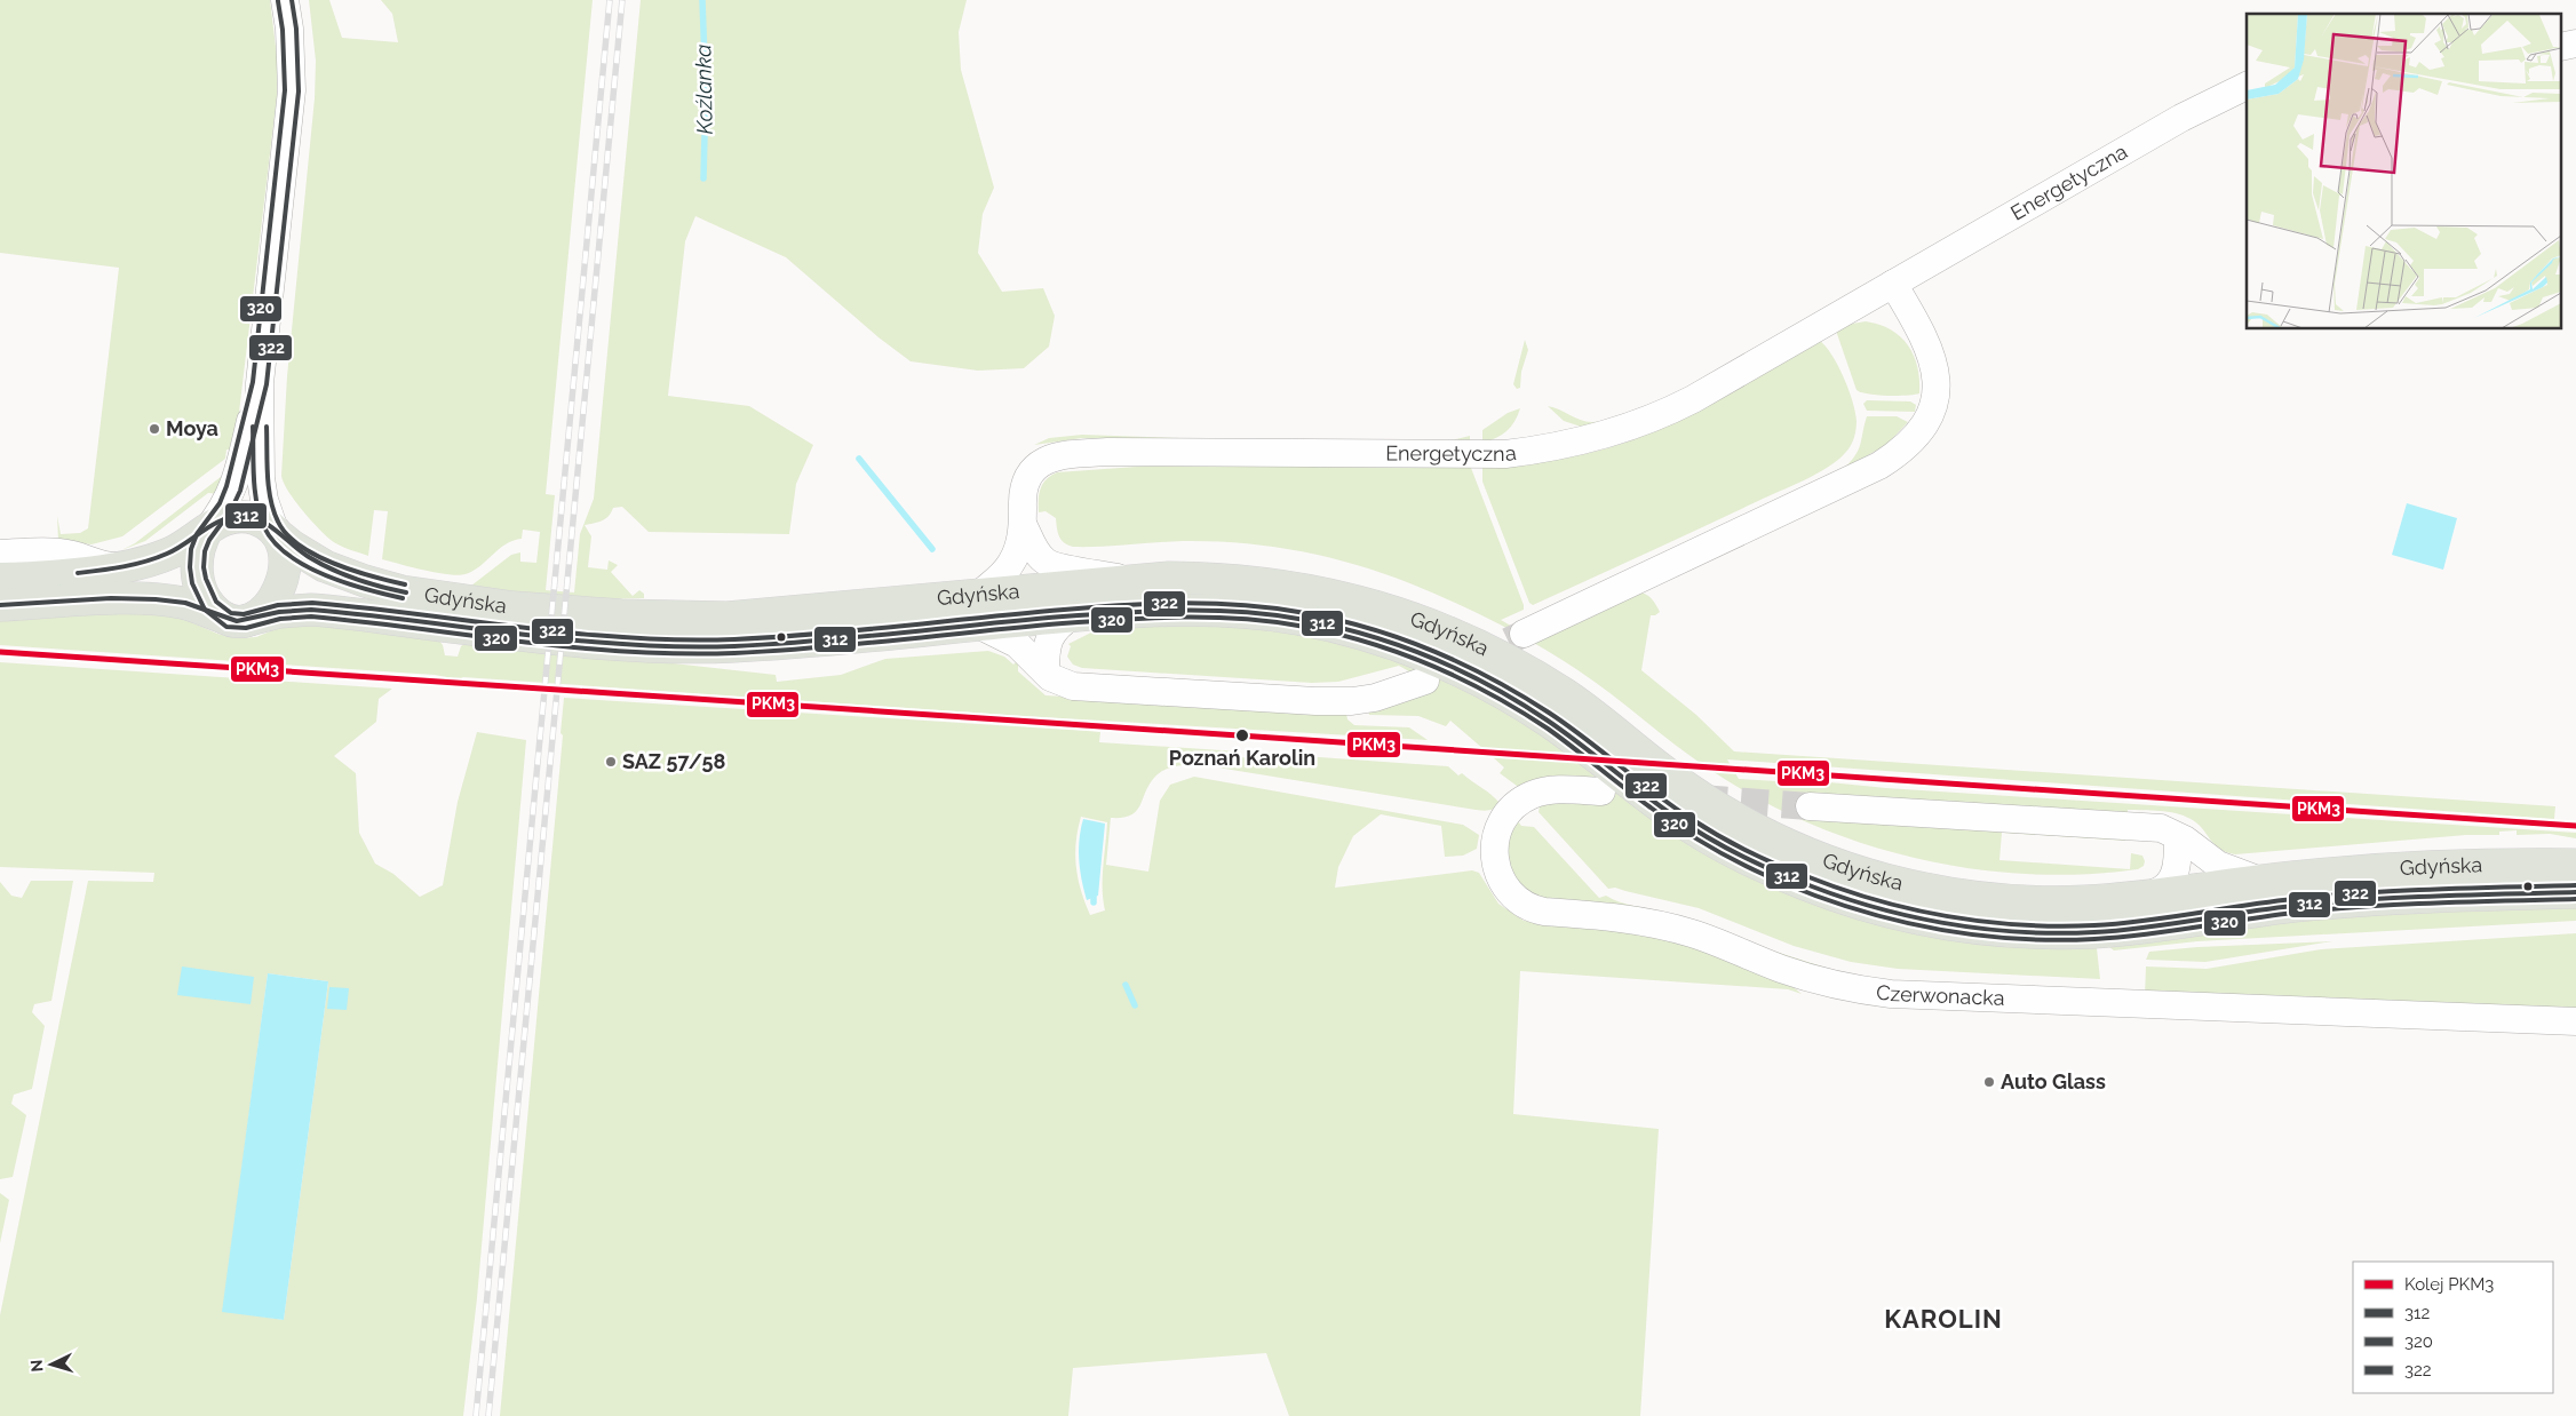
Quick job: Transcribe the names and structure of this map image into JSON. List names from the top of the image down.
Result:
{
  "streets": {
    "main road": ["Gdyńska"],
    "street": ["Energetyczna", "Czerwonacka"]
  },
  "crossings": [
    ["Energetyczna", "Gdyńska"]
  ],
  "districts": ["KAROLIN"],
  "water": ["Koźlanka"],
  "places": [
    "Moya",
    "Poznań Karolin",
    "SAZ 57/58",
    "Auto Glass"
  ],
  "lines": [
    "transit line 322",
    "transit line 320",
    "transit line 312",
    "rail line PKM3"
  ],
  "legend": [
    "Kolej PKM3",
    "312",
    "320",
    "322"
  ],
  "north": "left"
}
